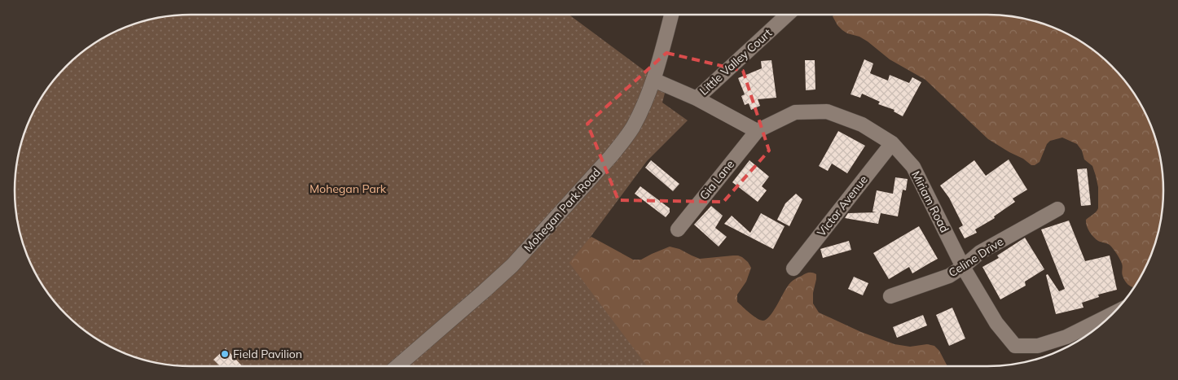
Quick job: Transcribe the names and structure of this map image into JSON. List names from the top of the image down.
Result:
{
  "streets": {
    "street": [
      "Little Valley Court",
      "Gia Lane",
      "Miriam Road",
      "Victor Avenue",
      "Mohegan Park Road",
      "Celine Drive"
    ]
  },
  "crossings": [
    ["Gia Lane", "Miriam Road"],
    ["Miriam Road", "Victor Avenue"],
    ["Miriam Road", "Celine Drive"]
  ],
  "parks": ["Mohegan Park"],
  "places": ["Field Pavilion"]
}
